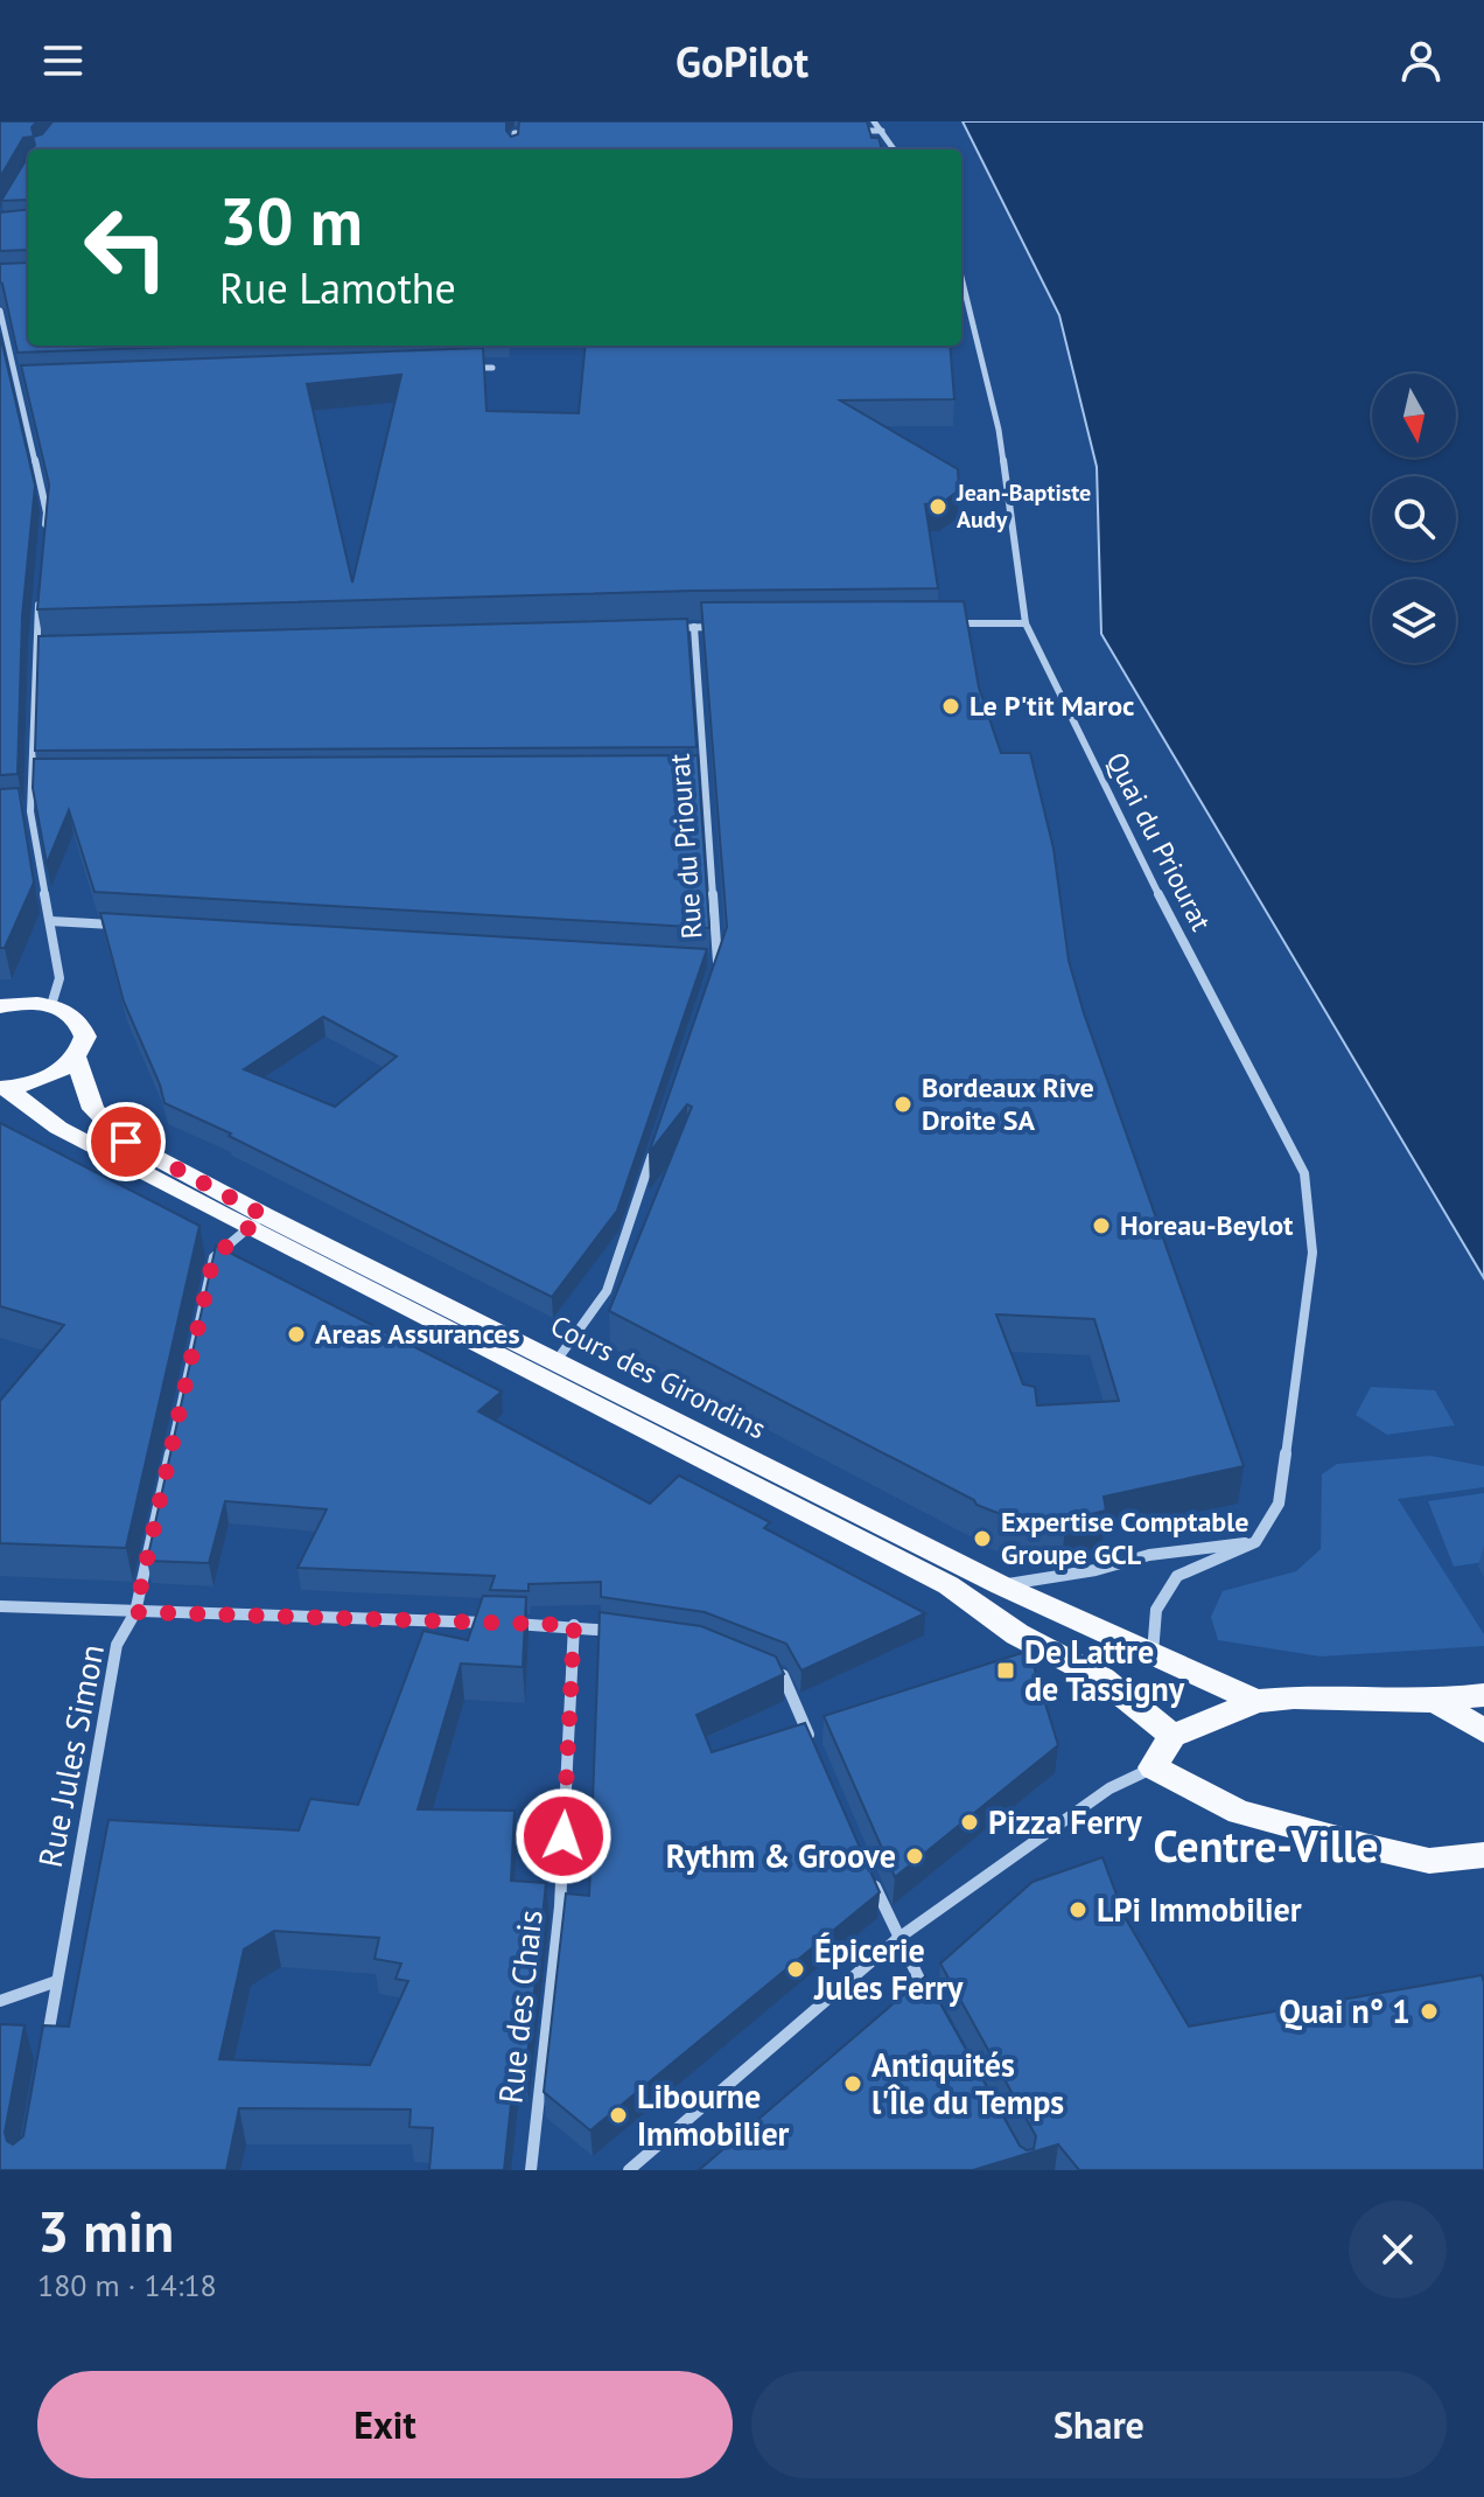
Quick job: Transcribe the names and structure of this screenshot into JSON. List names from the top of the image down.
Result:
{
  "streets": {
    "main road": ["Cours des Girondins"],
    "street": [
      "Quai du Priourat",
      "Rue du Priourat",
      "Rue Jules Simon",
      "Rue des Chais"
    ]
  },
  "crossings": [
    ["Cours des Girondins", "Rue Jules Simon"]
  ],
  "districts": ["Centre-Ville"],
  "places": {
    "other": [
      "Jean-Baptiste Audy",
      "Le P'tit Maroc",
      "Bordeaux Rive Droite SA",
      "Horeau-Beylot",
      "Areas Assurances",
      "Expertise Comptable Groupe GCL",
      "Pizza Ferry",
      "Rythm & Groove",
      "LPi Immobilier",
      "Épicerie Jules Ferry",
      "Quai n° 1",
      "Antiquités l'Île du Temps",
      "Libourne Immobilier"
    ],
    "transit": ["De Lattre de Tassigny"]
  },
  "north": "bottom",
  "page": {
    "header": "GoPilot",
    "turn": ["30 m", "Rue Lamothe"],
    "heading": ["3 min", "180 m · 14:18"],
    "buttons": ["Exit", "Share"]
  }
}
